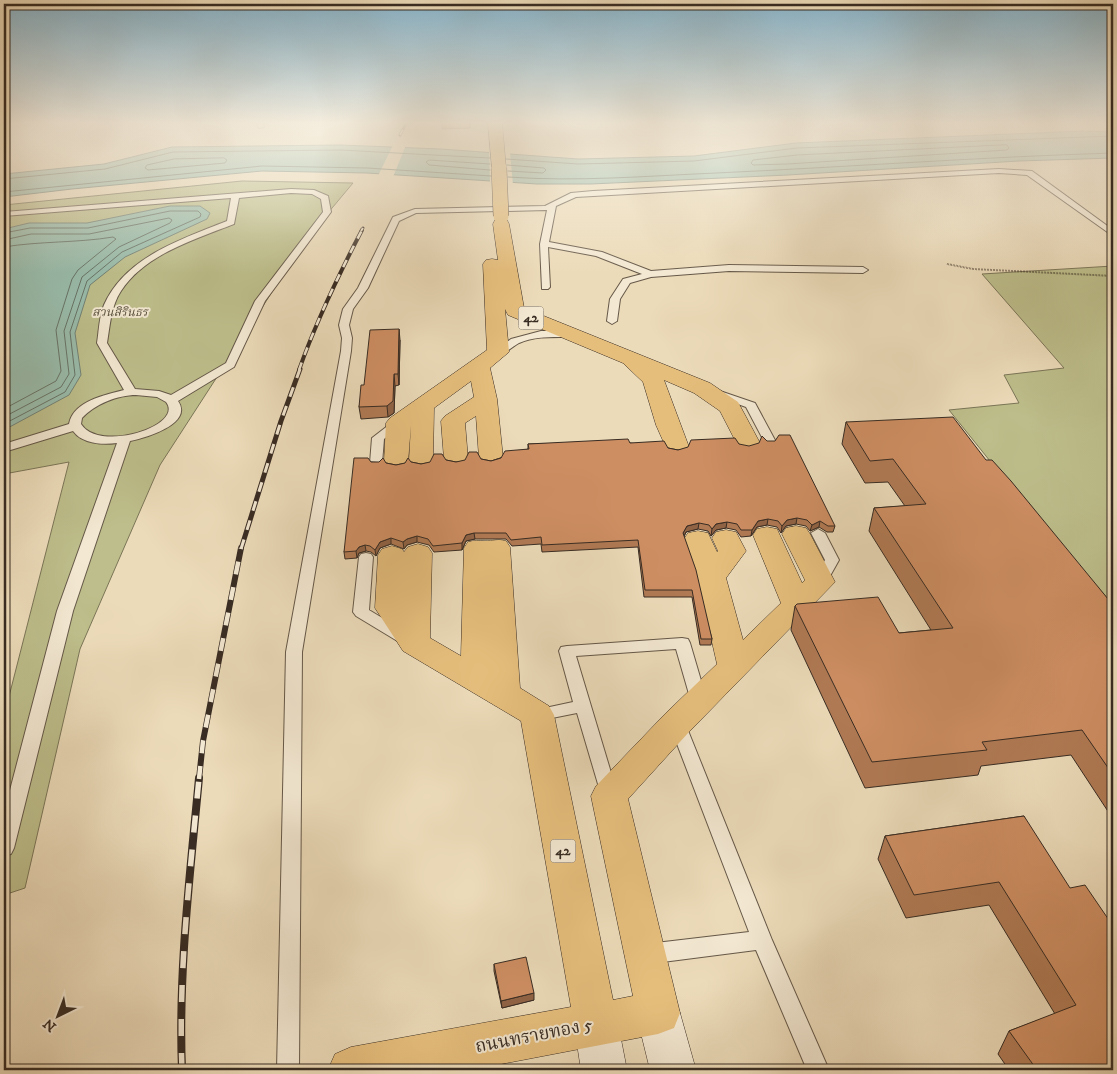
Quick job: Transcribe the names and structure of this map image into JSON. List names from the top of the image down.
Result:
{
  "streets": {
    "highway": ["42", "ถนนทรายทอง 5"]
  },
  "crossings": [
    ["42", "ถนนทรายทอง 5"]
  ],
  "parks": ["สวนสิรินธร"],
  "north": "bottom left"
}
